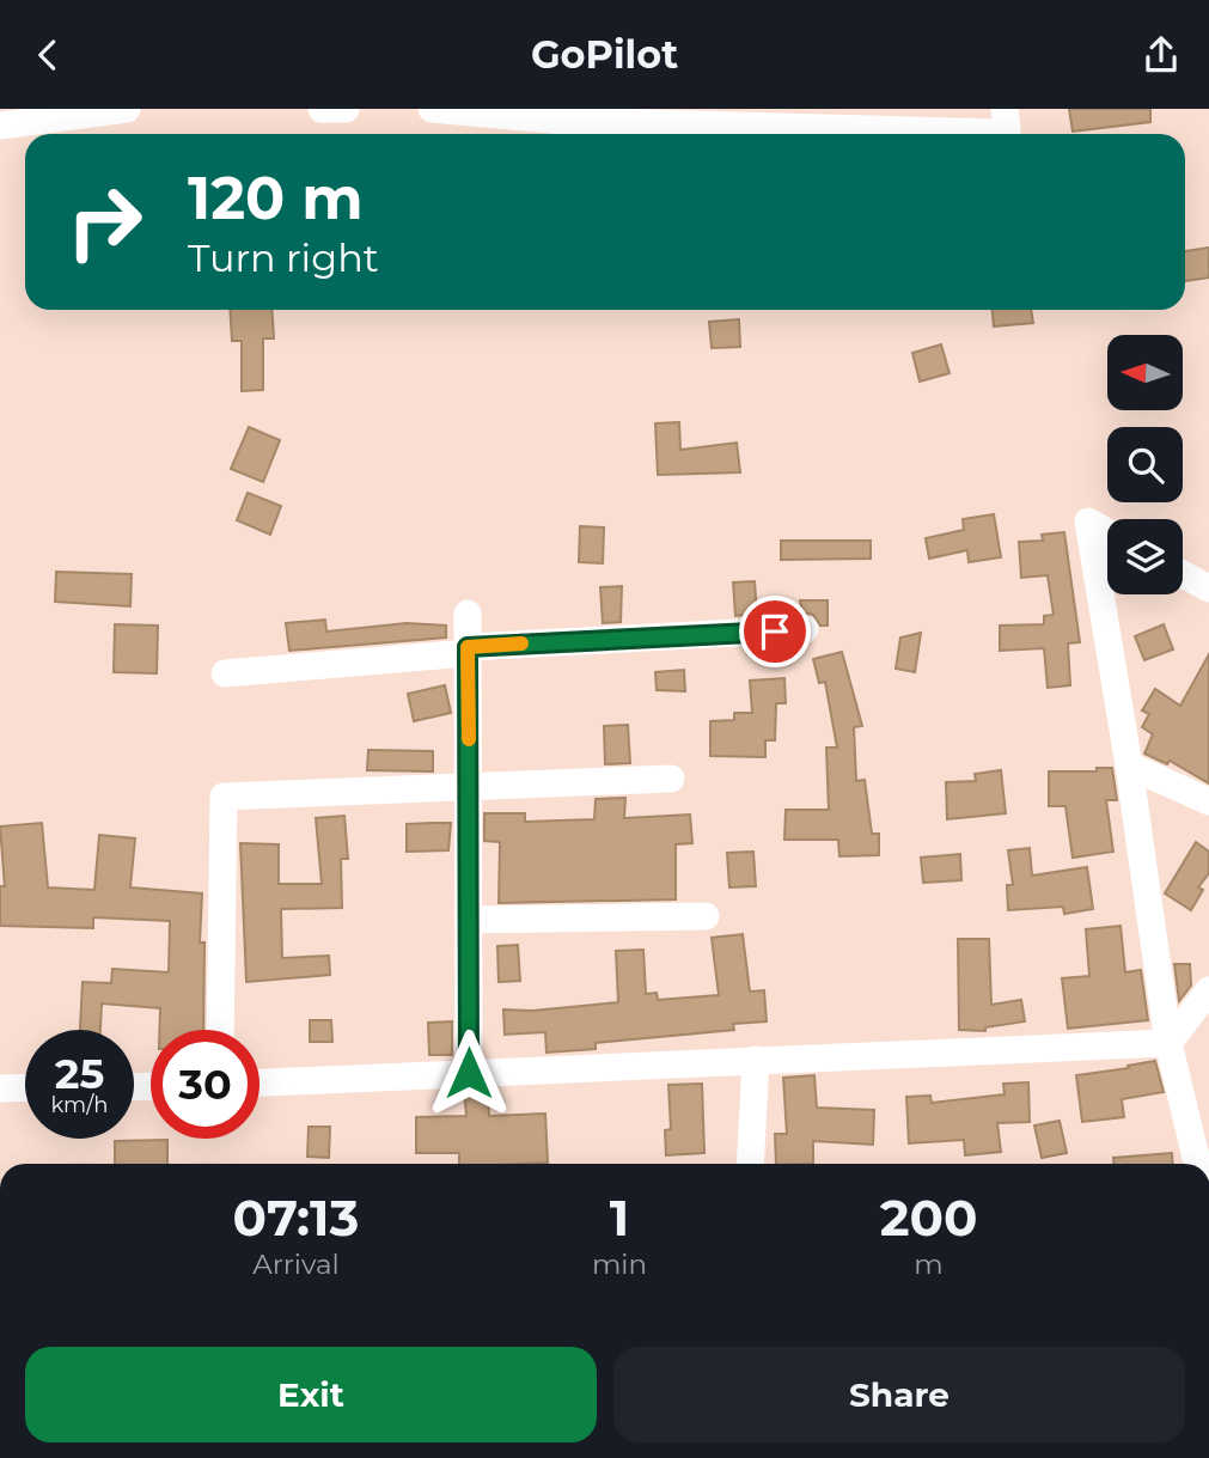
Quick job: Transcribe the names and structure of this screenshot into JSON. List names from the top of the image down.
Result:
{
  "north": "left",
  "page": {
    "header": "GoPilot",
    "turn": ["120 m", "Turn right"],
    "speed": "25 km/h",
    "limit": "30",
    "eta": [
      "07:13",
      "Arrival",
      "1",
      "min",
      "200",
      "m"
    ],
    "buttons": ["Exit", "Share"]
  }
}
